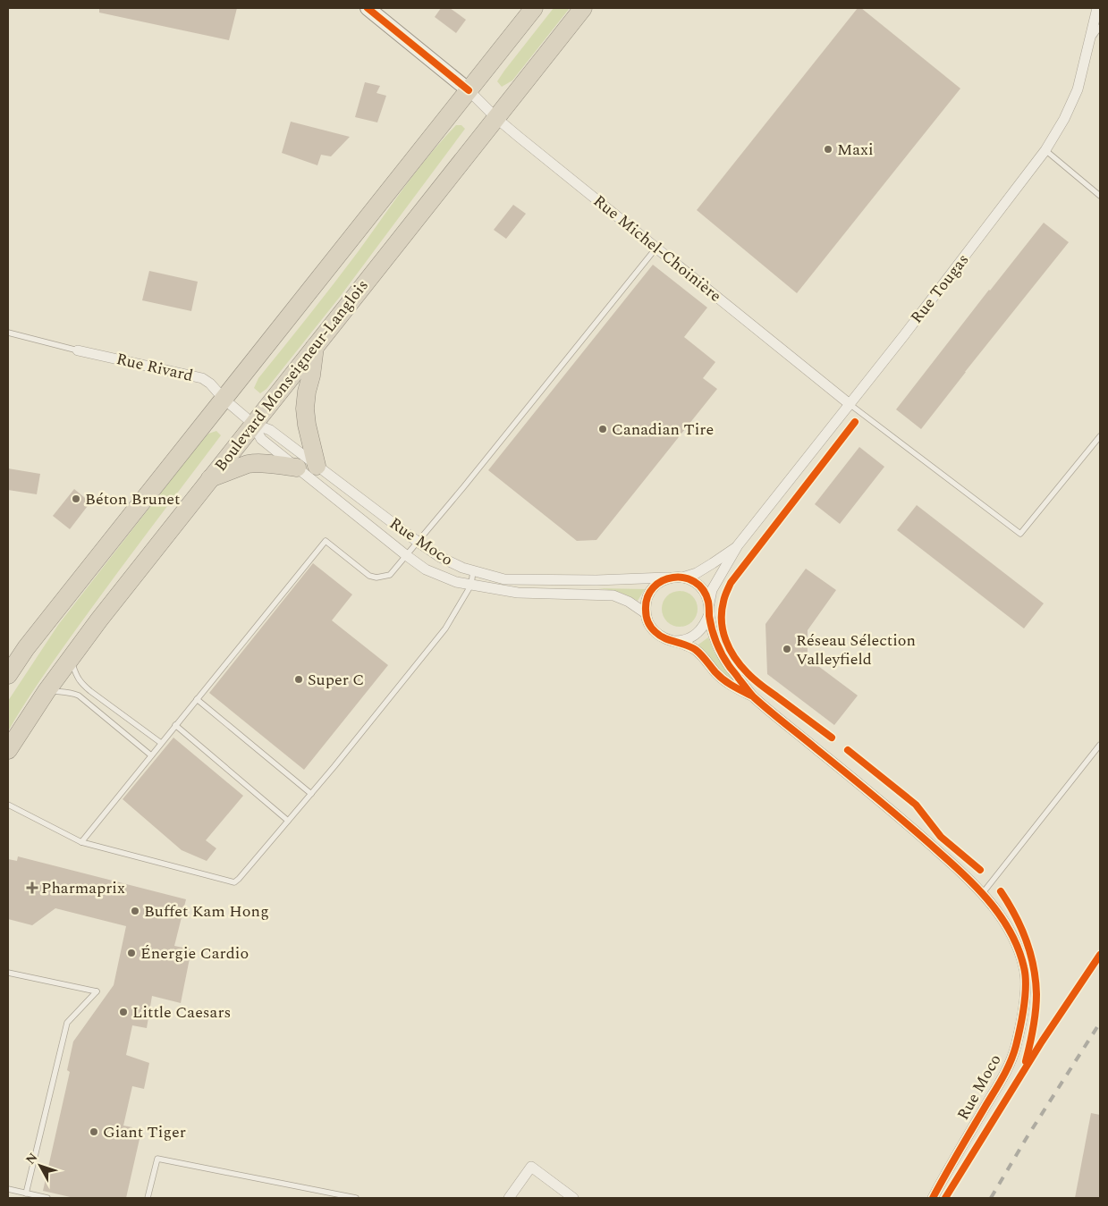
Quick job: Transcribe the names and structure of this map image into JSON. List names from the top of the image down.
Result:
{
  "streets": {
    "highway": ["Boulevard Monseigneur-Langlois"],
    "street": [
      "Rue Michel-Choinière",
      "Rue Tougas",
      "Rue Rivard",
      "Rue Moco"
    ]
  },
  "crossings": [
    ["Rue Michel-Choinière", "Rue Tougas"],
    ["Rue Michel-Choinière", "Boulevard Monseigneur-Langlois"],
    ["Rue Tougas", "Rue Moco"],
    ["Rue Rivard", "Rue Moco"],
    ["Boulevard Monseigneur-Langlois", "Rue Moco"]
  ],
  "places": {
    "other": [
      "Maxi",
      "Canadian Tire",
      "Béton Brunet",
      "Réseau Sélection Valleyfield",
      "Super C",
      "Buffet Kam Hong",
      "Énergie Cardio",
      "Little Caesars",
      "Giant Tiger"
    ],
    "health": ["Pharmaprix"]
  },
  "north": "top left"
}
